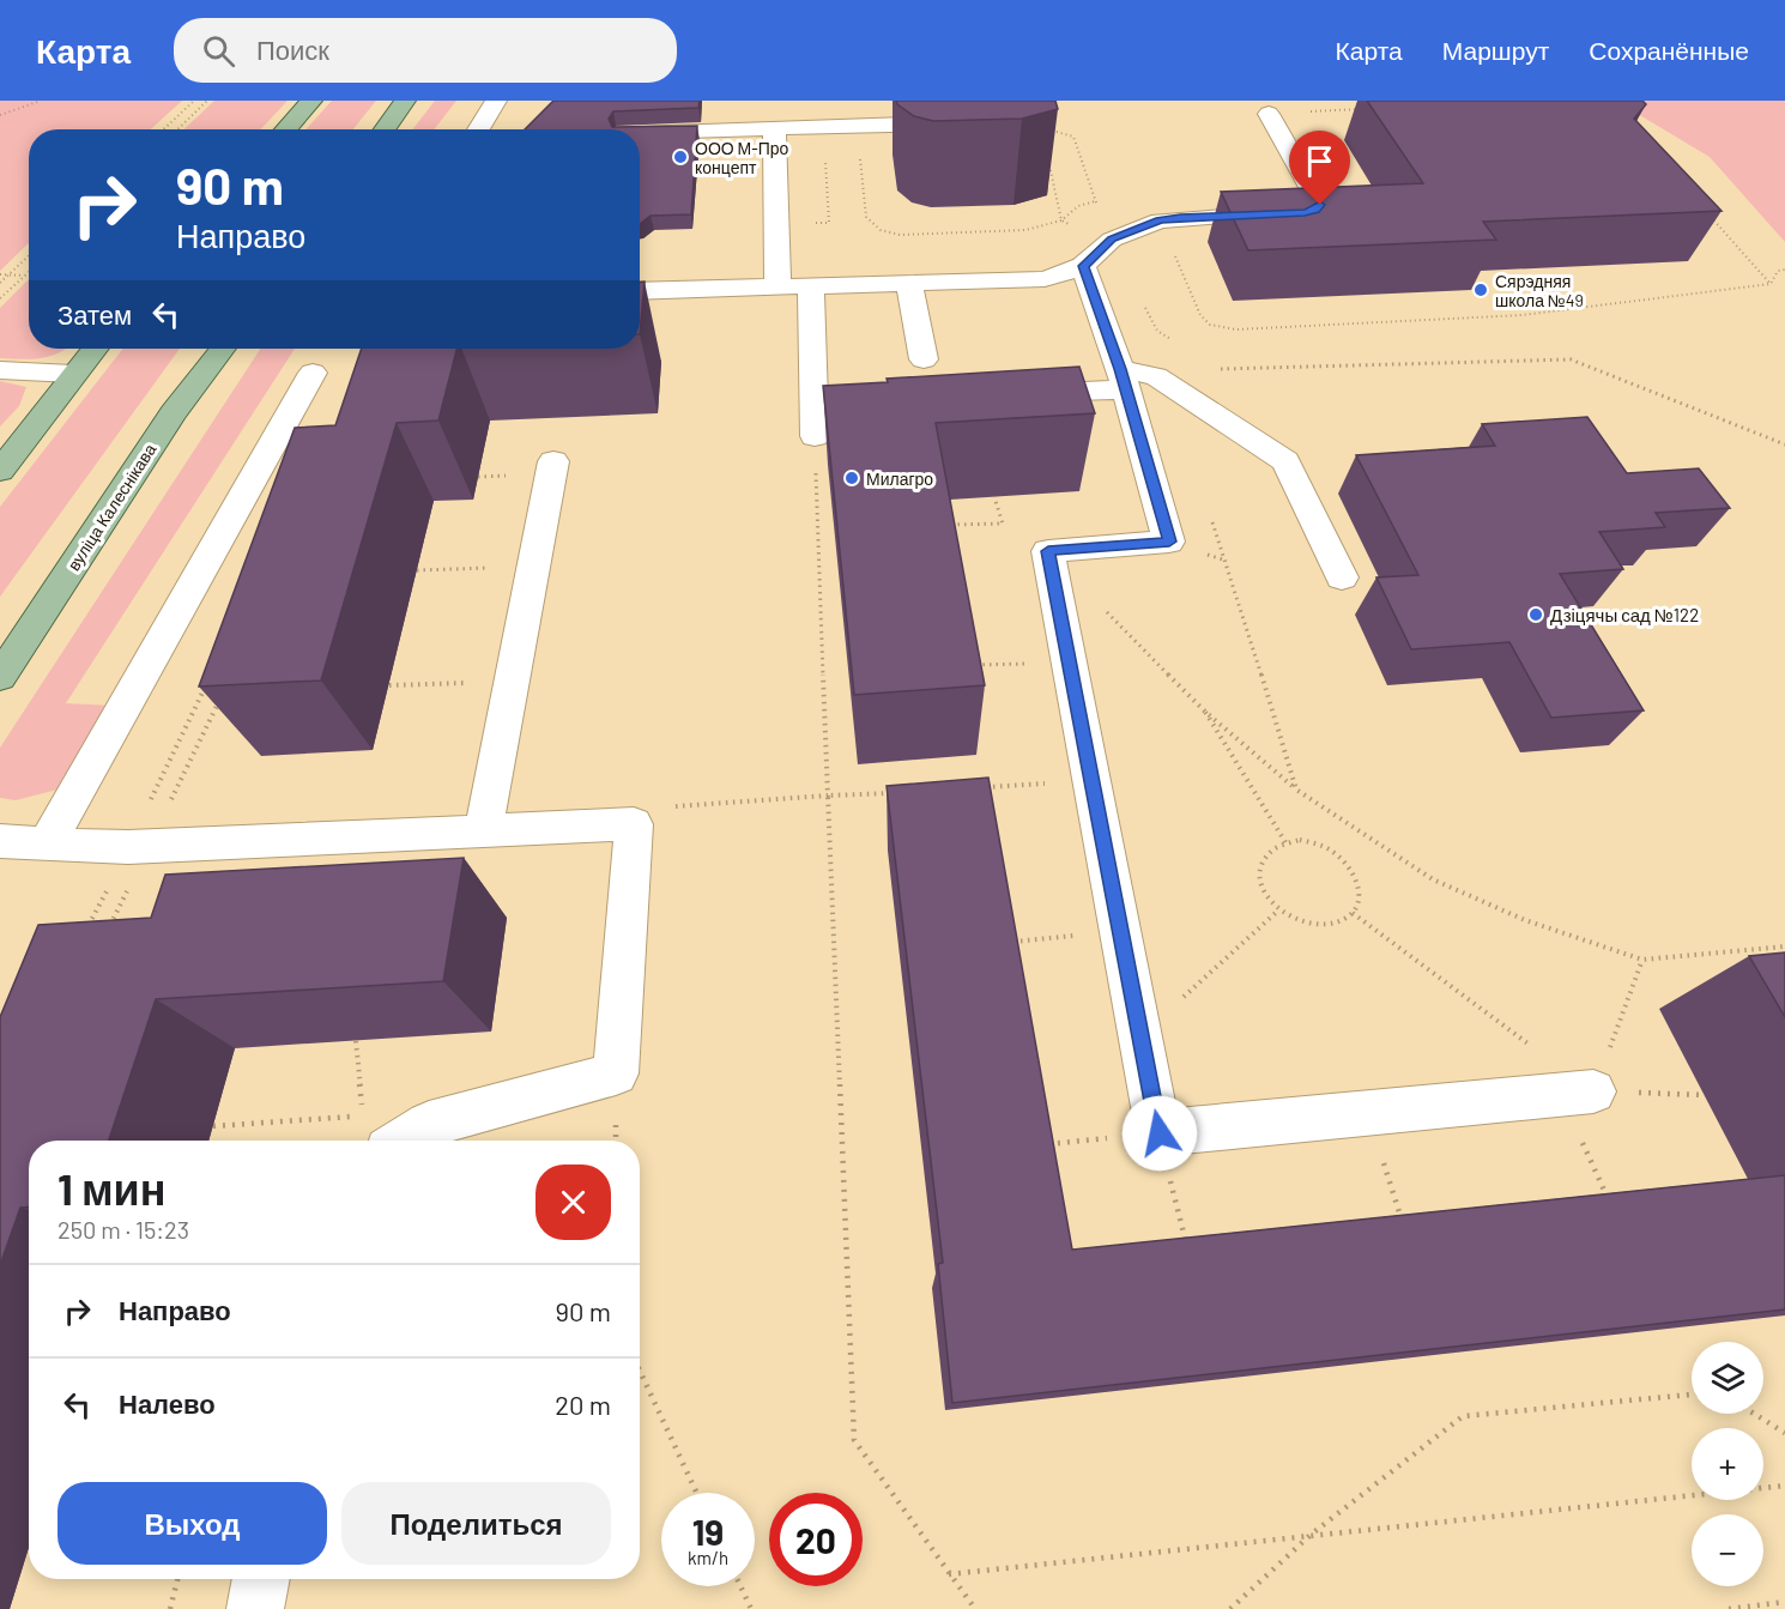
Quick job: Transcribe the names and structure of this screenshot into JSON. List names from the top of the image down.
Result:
{
  "streets": {
    "main road": ["вуліца Калеснікава"]
  },
  "places": [
    "ООО М-Про концепт",
    "Сярэдняя школа №49",
    "Милагро",
    "Дзіцячы сад №122"
  ],
  "page": {
    "header": "Карта",
    "search": "Поиск",
    "nav": ["Карта", "Маршрут", "Сохранённые"],
    "turn": ["90 m", "Направо"],
    "then": "Затем",
    "heading": ["1 мин", "250 m · 15:23"],
    "list": [
      {
        "name": "Направо",
        "value": "90 m"
      },
      {
        "name": "Налево",
        "value": "20 m"
      }
    ],
    "map_buttons": ["+", "−"],
    "buttons": ["Выход", "Поделиться"],
    "speed": "19 km/h",
    "limit": "20"
  }
}
